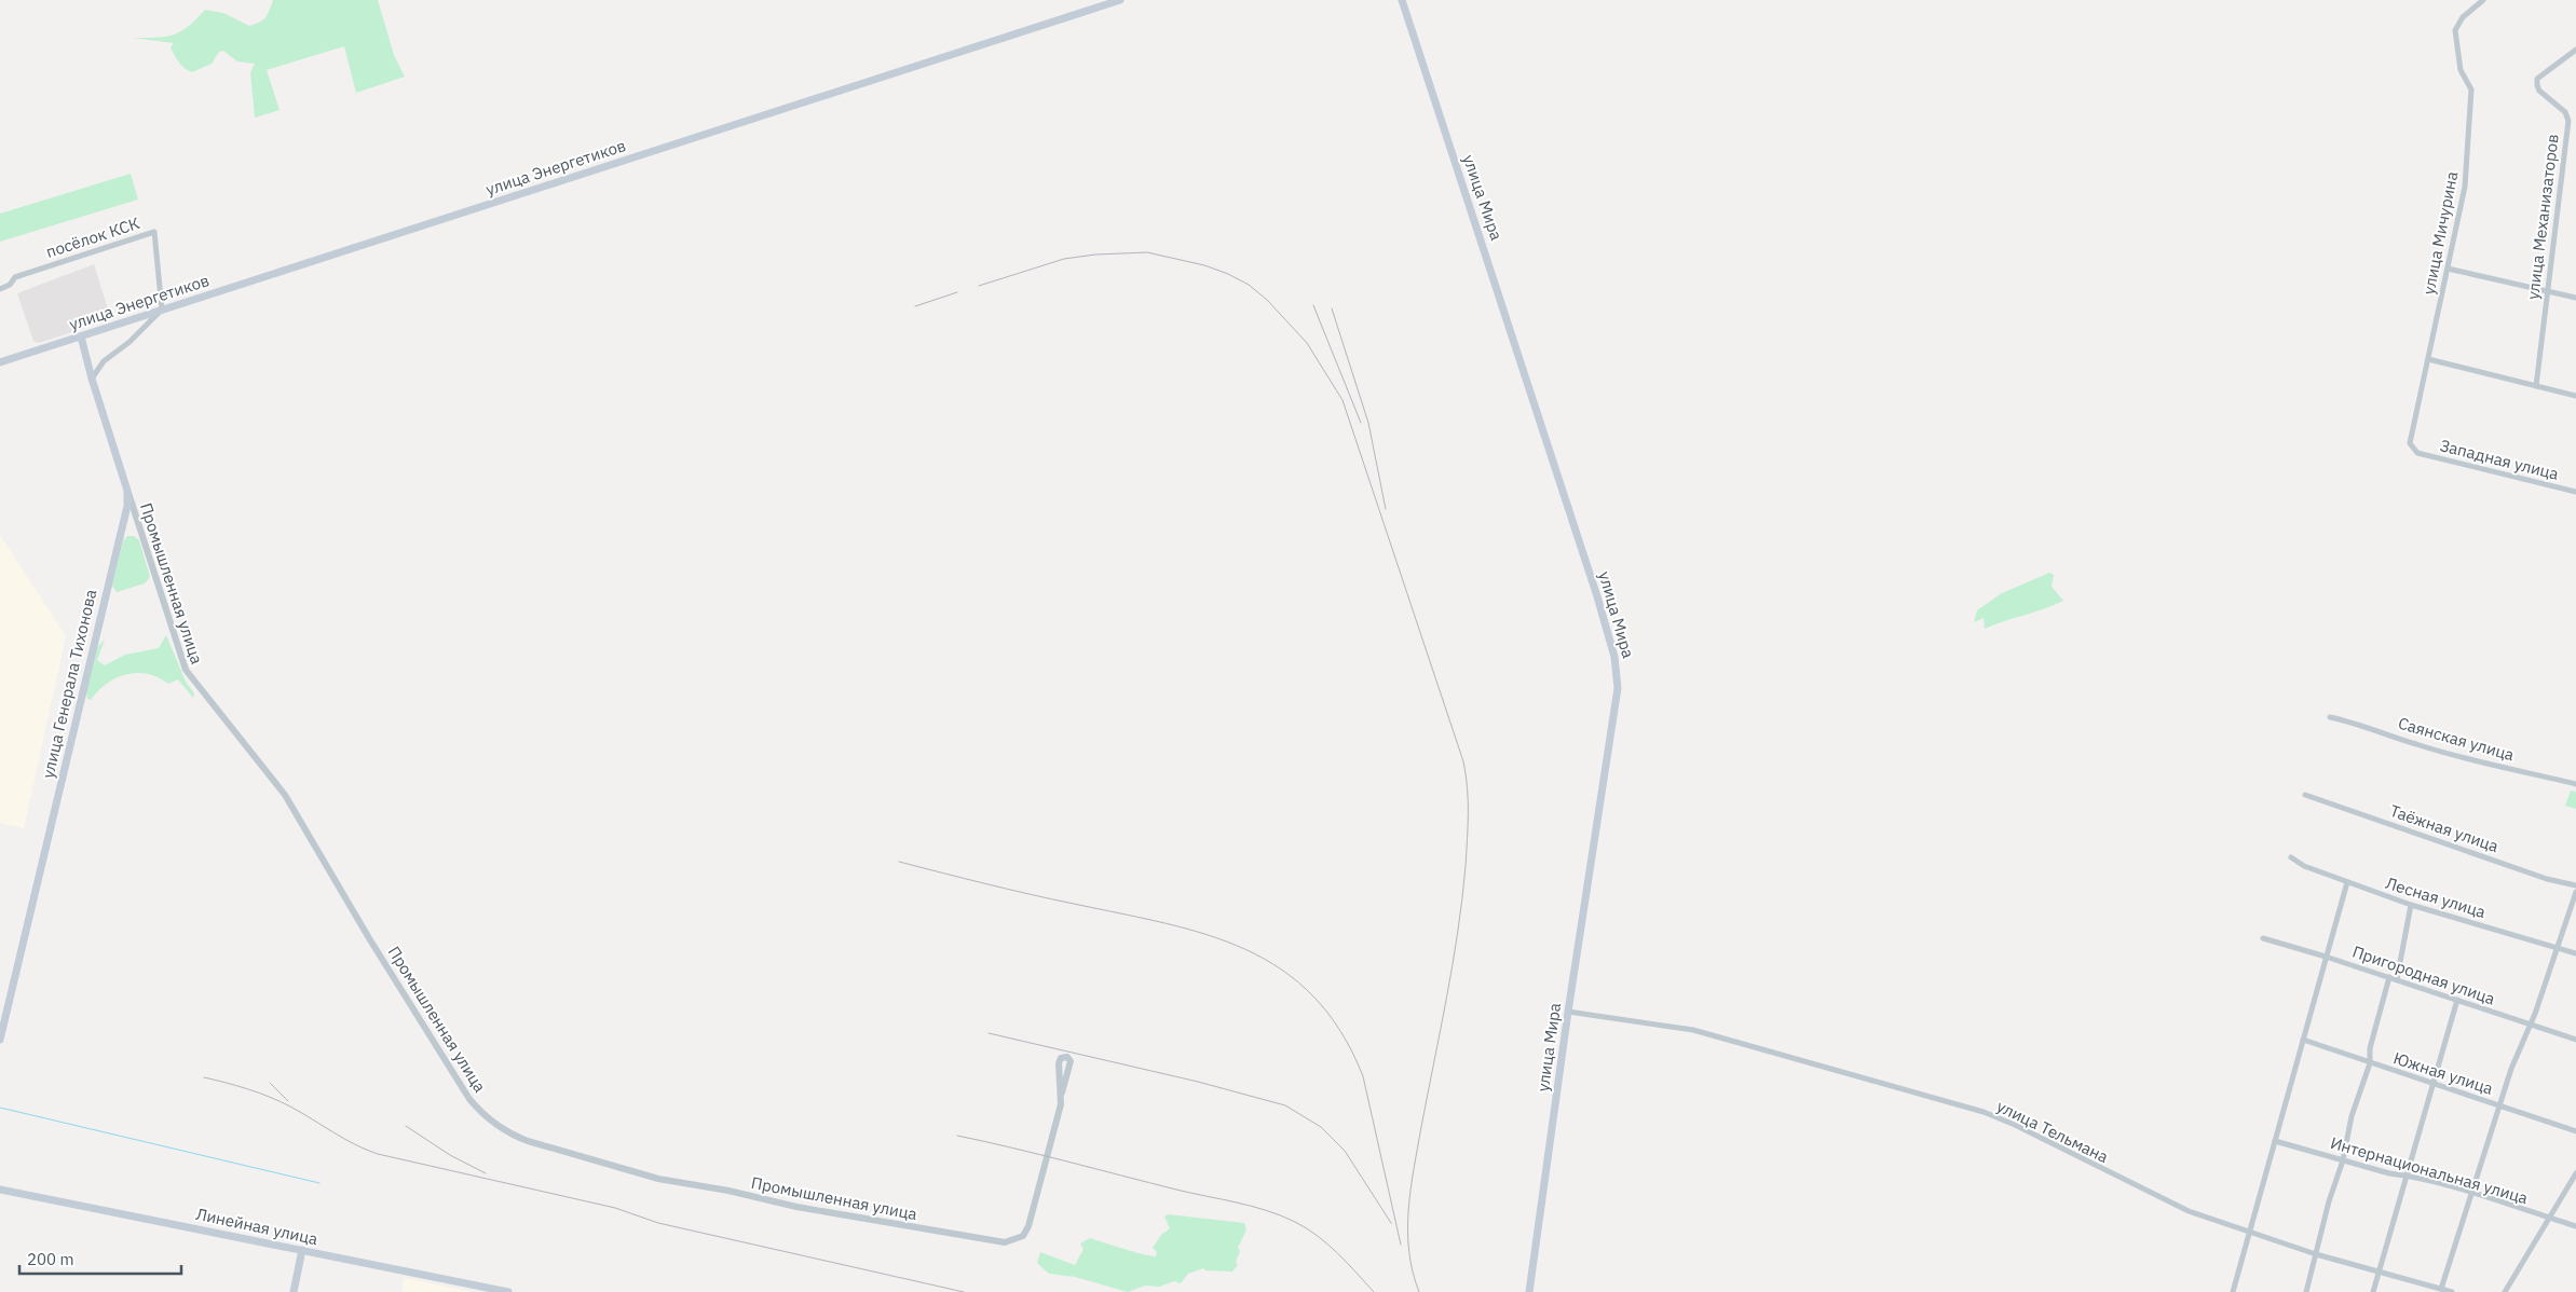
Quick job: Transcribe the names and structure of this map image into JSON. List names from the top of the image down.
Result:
{
  "streets": {
    "main road": [
      "улица Энергетиков",
      "улица Мира",
      "улица Генерала Тихонова",
      "Линейная улица"
    ],
    "street": [
      "улица Механизаторов",
      "улица Мичурина",
      "посёлок КСК",
      "Западная улица",
      "Промышленная улица",
      "Саянская улица",
      "Таёжная улица",
      "Лесная улица",
      "Пригородная улица",
      "Южная улица",
      "улица Тельмана",
      "Интернациональная улица"
    ]
  },
  "crossings": [
    ["улица Энергетиков", "посёлок КСК"],
    ["улица Энергетиков", "улица Генерала Тихонова"],
    ["улица Мира", "улица Тельмана"],
    ["улица Мичурина", "Западная улица"],
    ["Промышленная улица", "улица Генерала Тихонова"]
  ],
  "scale_bar": "200 m"
}
